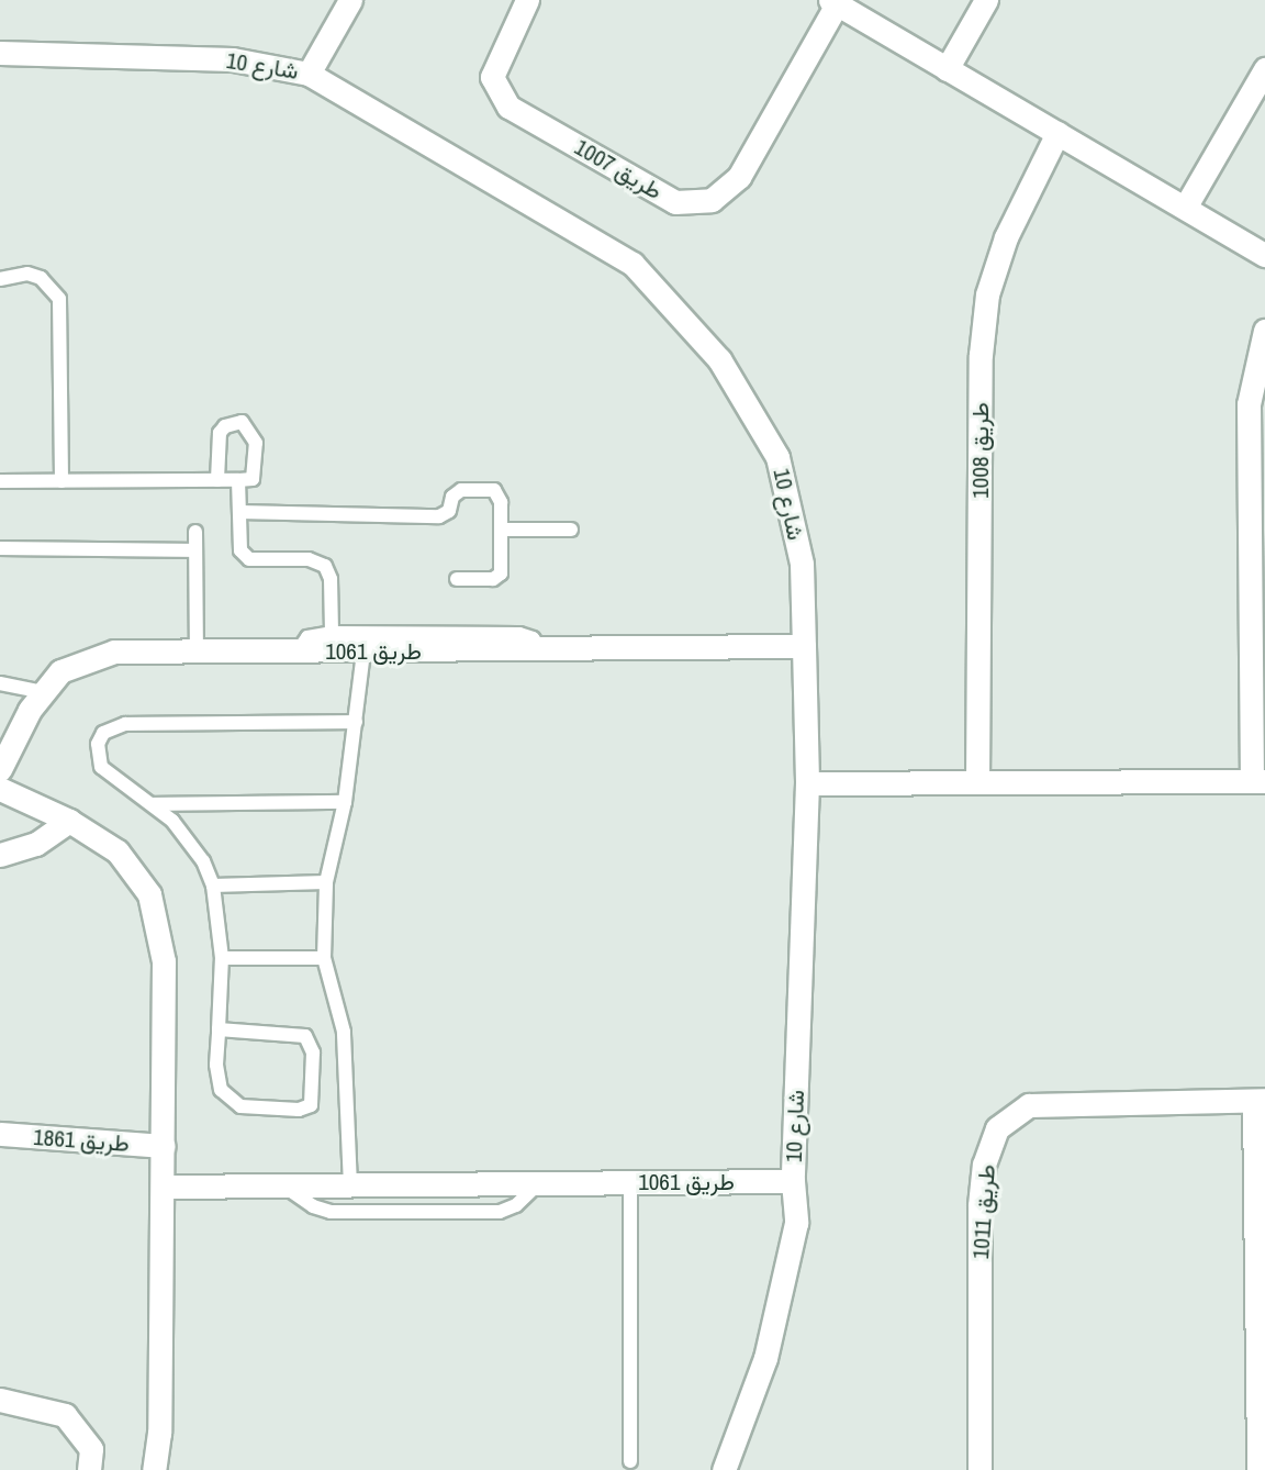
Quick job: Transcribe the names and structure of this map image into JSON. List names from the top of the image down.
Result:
{
  "streets": {
    "street": [
      "شارع 10",
      "طريق 1007",
      "طريق 1008",
      "طريق 1061",
      "طريق 1861",
      "طريق 1011"
    ]
  },
  "crossings": [
    ["شارع 10", "طريق 1061"],
    ["طريق 1007", "طريق 1008"]
  ]
}
